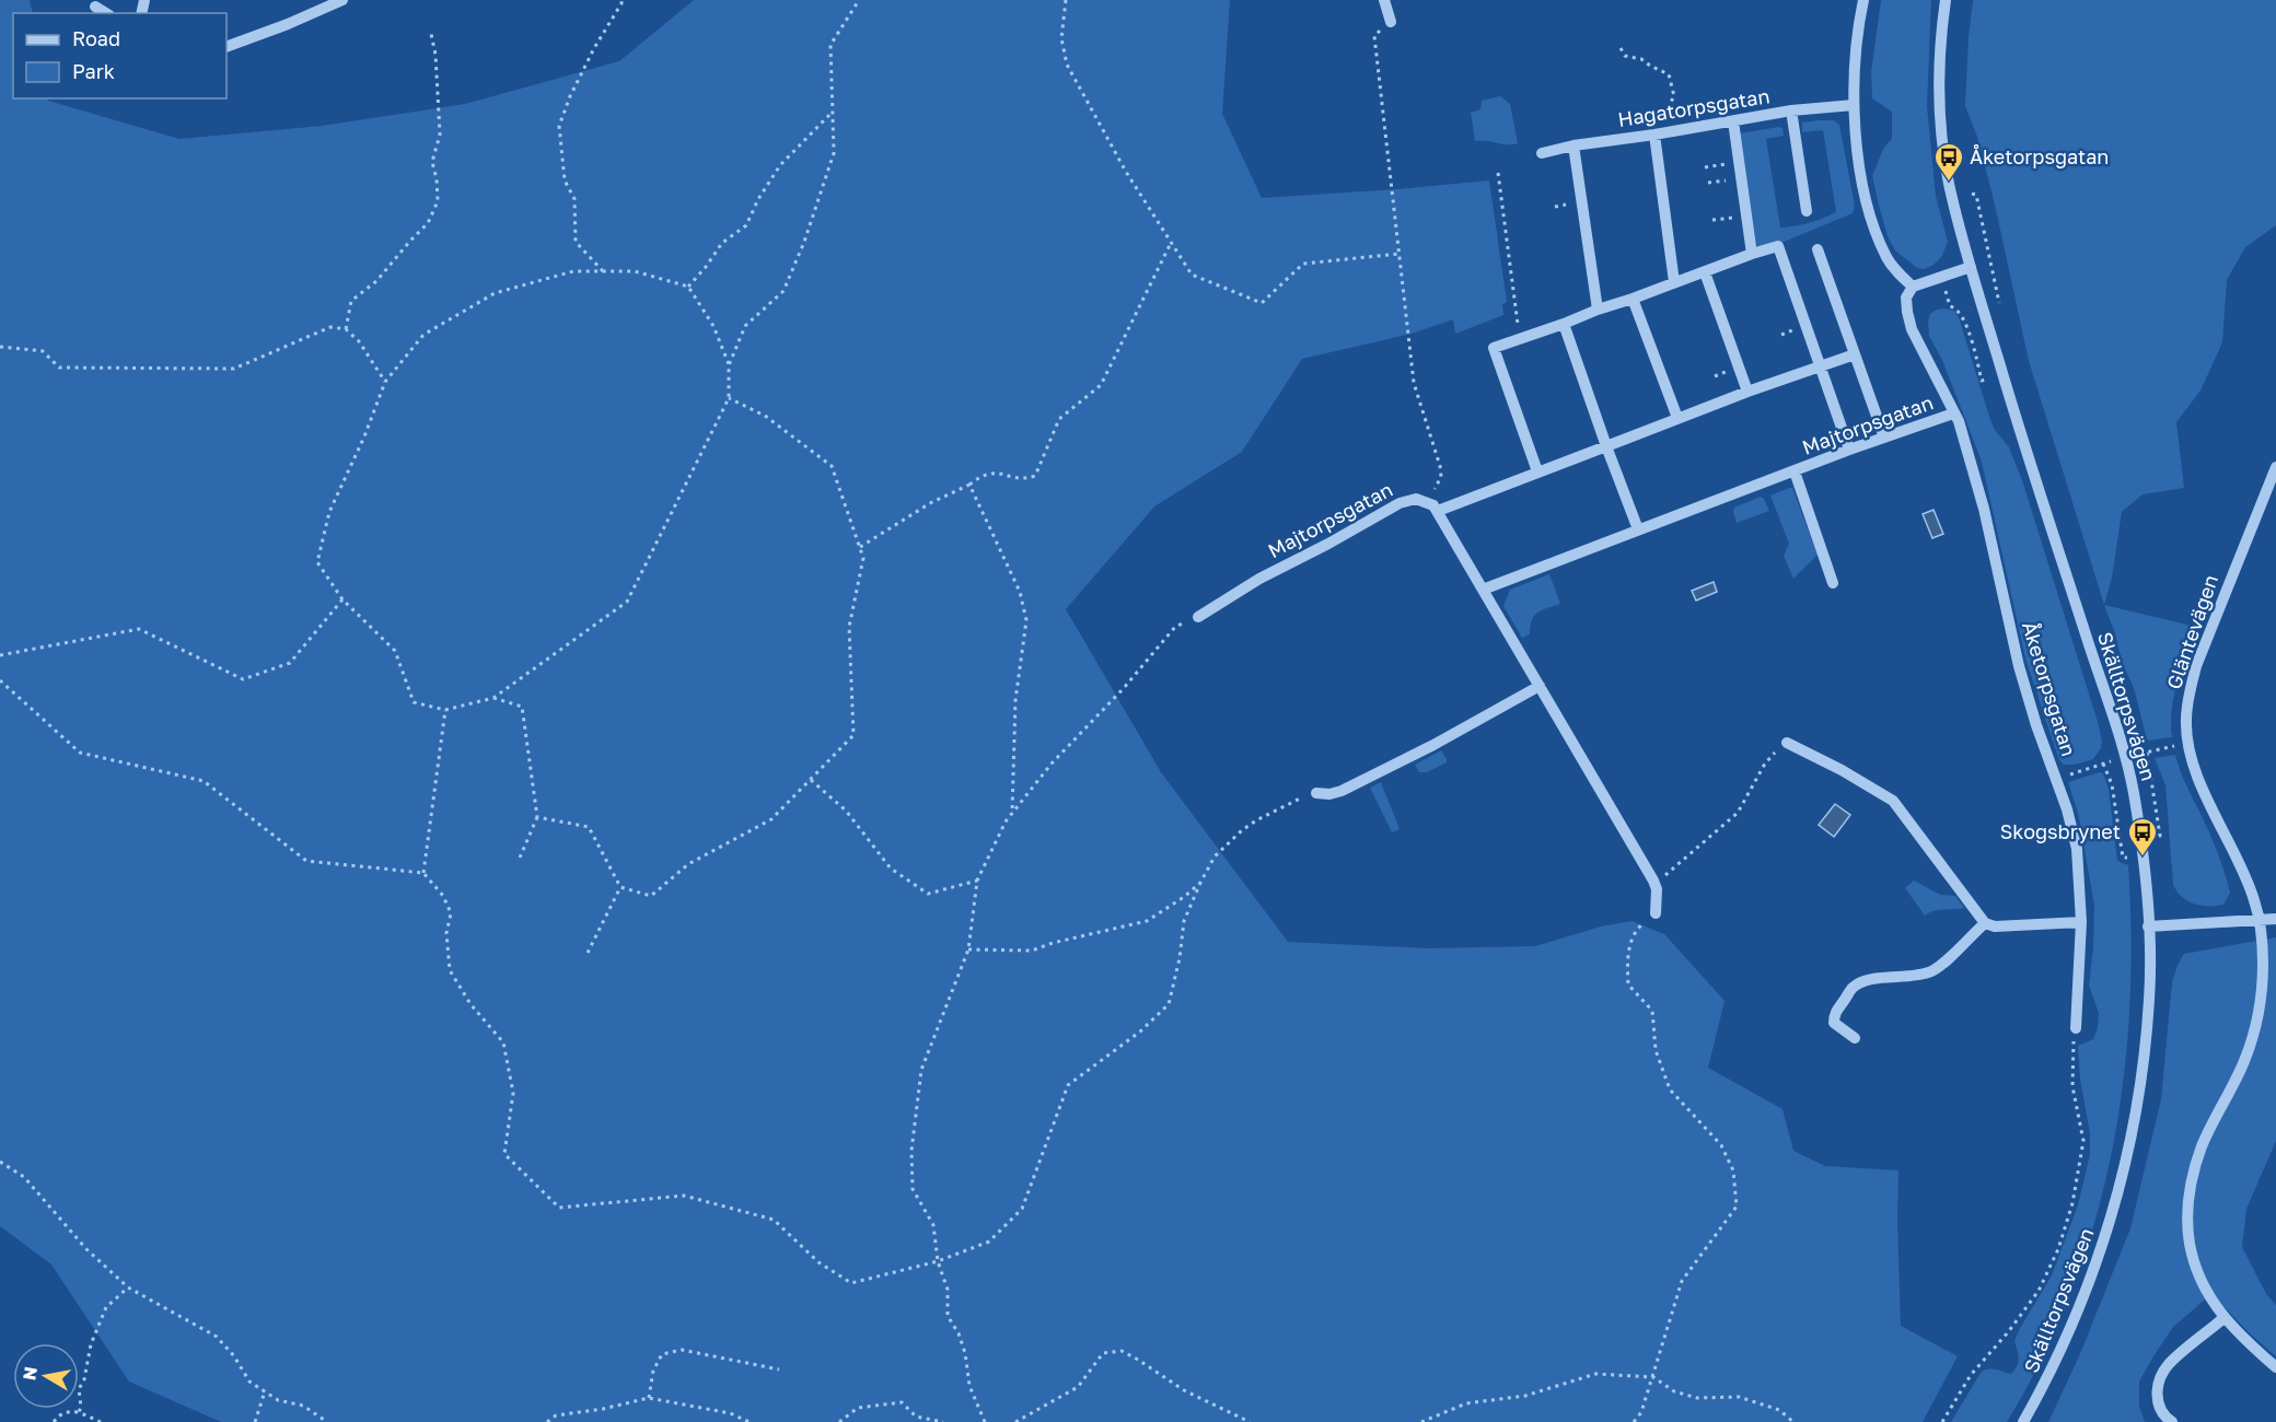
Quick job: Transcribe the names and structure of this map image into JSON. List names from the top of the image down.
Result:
{
  "streets": {
    "street": [
      "Hagatorpsgatan",
      "Majtorpsgatan",
      "Gläntevägen",
      "Åketorpsgatan",
      "Skälltorpsvägen"
    ]
  },
  "crossings": [
    ["Majtorpsgatan", "Åketorpsgatan"]
  ],
  "places": {
    "bus stop": ["Åketorpsgatan", "Skogsbrynet"]
  },
  "legend": ["Road", "Park"],
  "north": "left"
}
